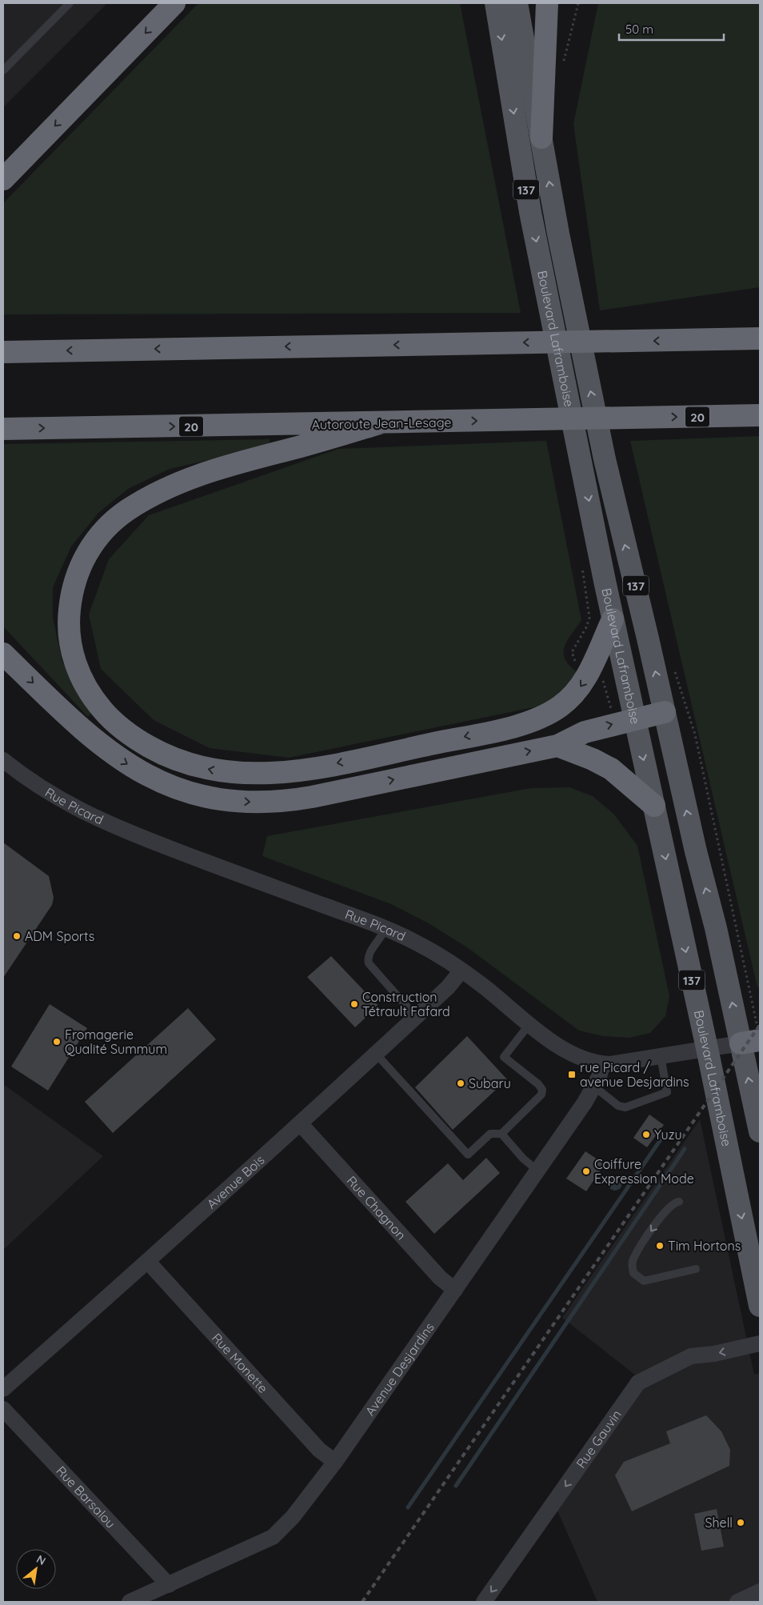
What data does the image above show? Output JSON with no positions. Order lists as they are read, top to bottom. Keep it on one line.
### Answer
{"streets":{"highway":["20","Autoroute Jean-Lesage"],"main road":["137","Boulevard Laframboise"],"street":["Rue Picard","Avenue Bois","Rue Chagnon","Rue Monette","Avenue Desjardins","Rue Gauvin","Rue Barsalou"]},"crossings":[["Boulevard Laframboise","Rue Picard"],["Rue Picard","Avenue Bois"],["Rue Picard","Avenue Desjardins"],["Avenue Bois","Rue Chagnon"],["Avenue Bois","Rue Monette"],["Rue Chagnon","Avenue Desjardins"],["Rue Monette","Avenue Desjardins"],["Avenue Desjardins","Rue Barsalou"]],"one_way":["Rue Gauvin"],"places":{"other":["ADM Sports","Construction Tétrault Fafard","Fromagerie Qualité Summum","Subaru","Yuzu","Coiffure Expression Mode","Tim Hortons","Shell"],"transit":["rue Picard / avenue Desjardins"]},"scale_bar":"50 m","north":"top right"}
